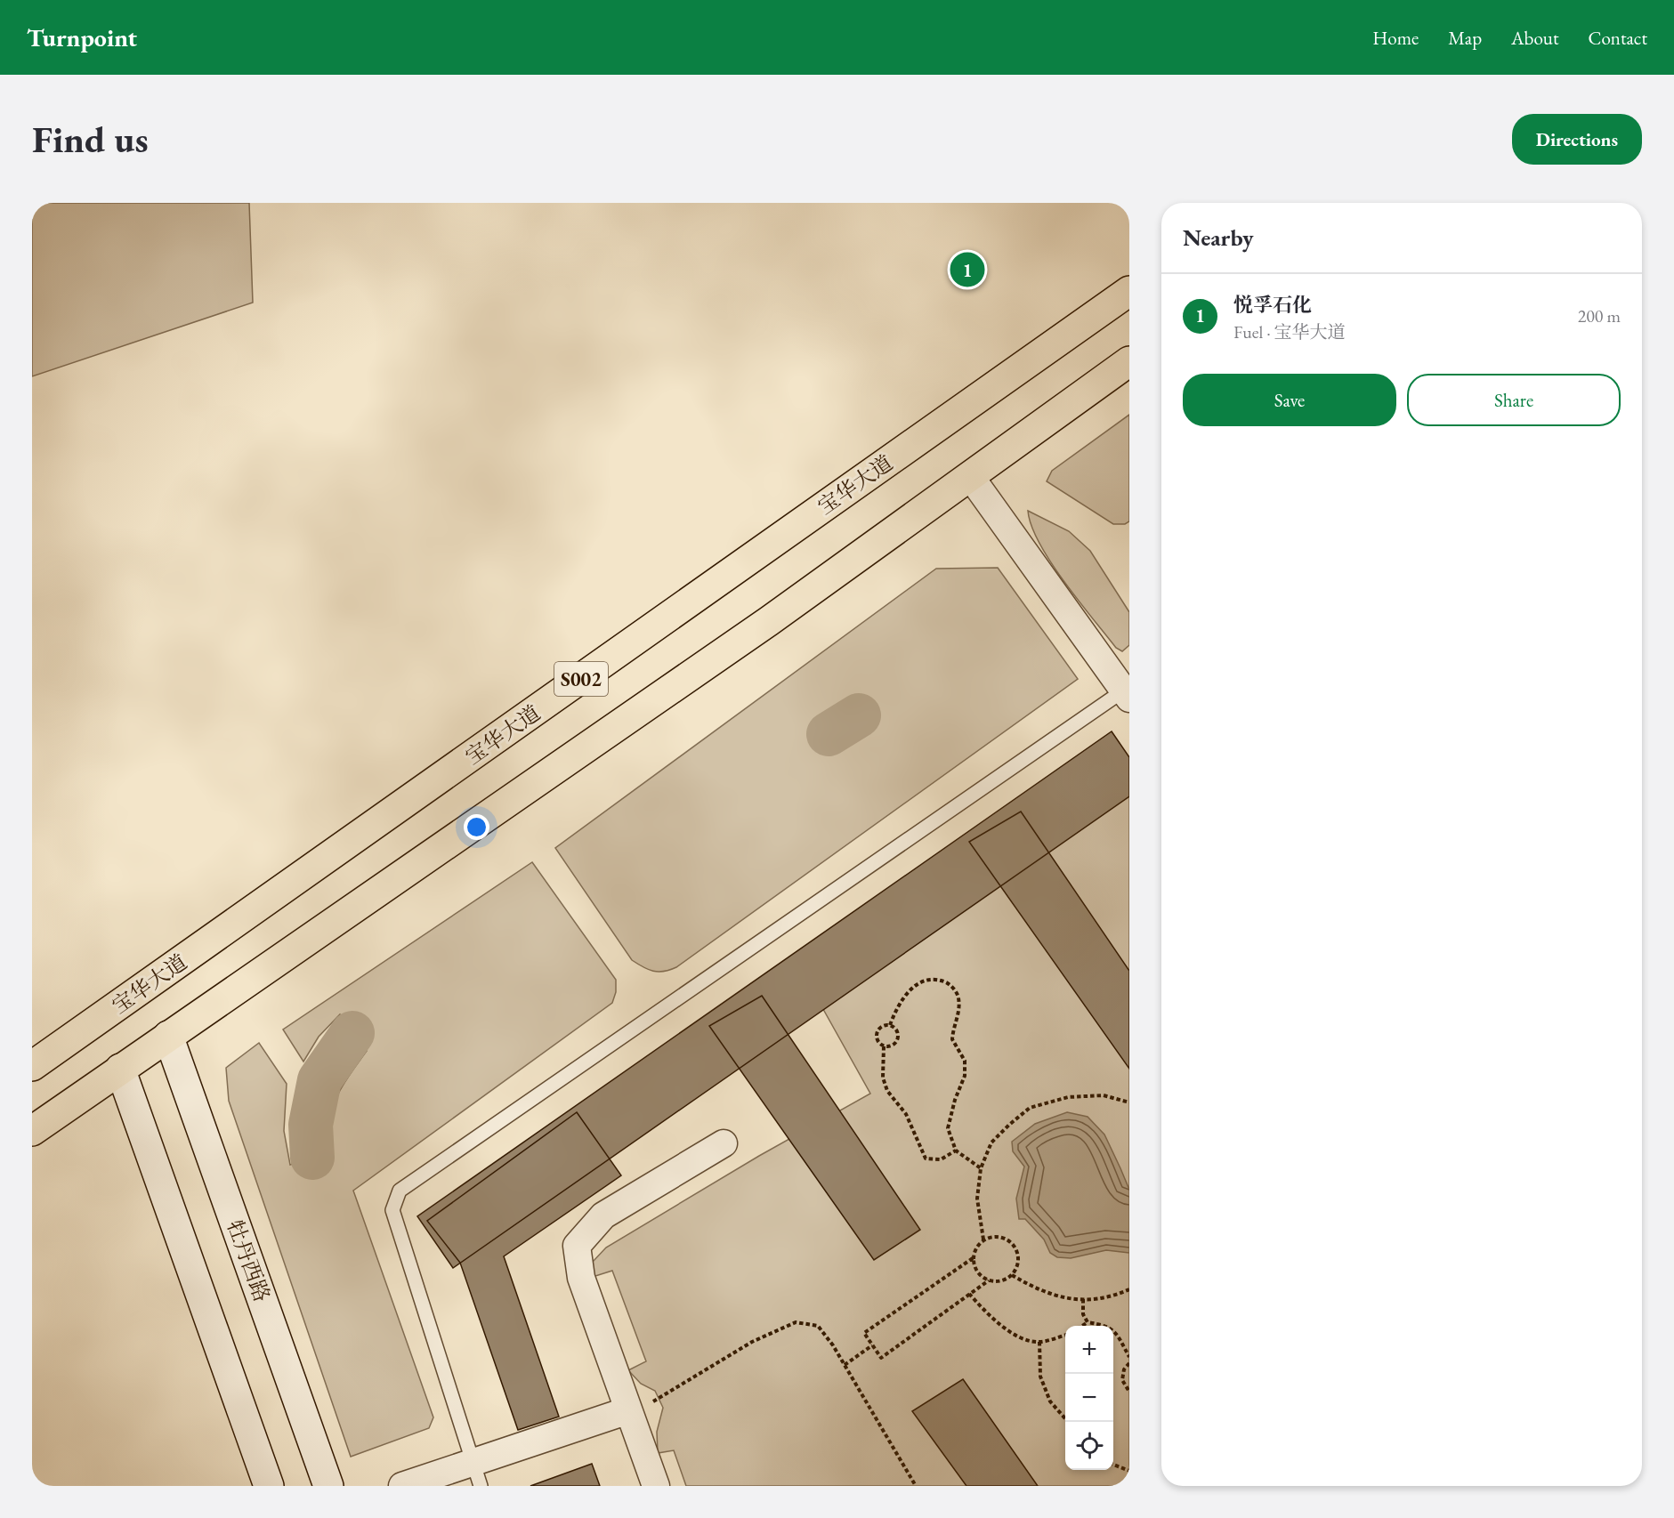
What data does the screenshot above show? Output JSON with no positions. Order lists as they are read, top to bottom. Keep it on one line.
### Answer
{"streets":{"main road":["宝华大道","S002"],"street":["牡丹西路"]},"page":{"header":"Turnpoint","nav":["Home","Map","About","Contact"],"buttons":["Directions",["Save","Share"]],"title":"Find us","heading":"Nearby","pins":"1","list":[{"mark":"1","name":"悦孚石化","note":"Fuel · 宝华大道","value":"200 m"}],"map_buttons":["+","−"]}}
